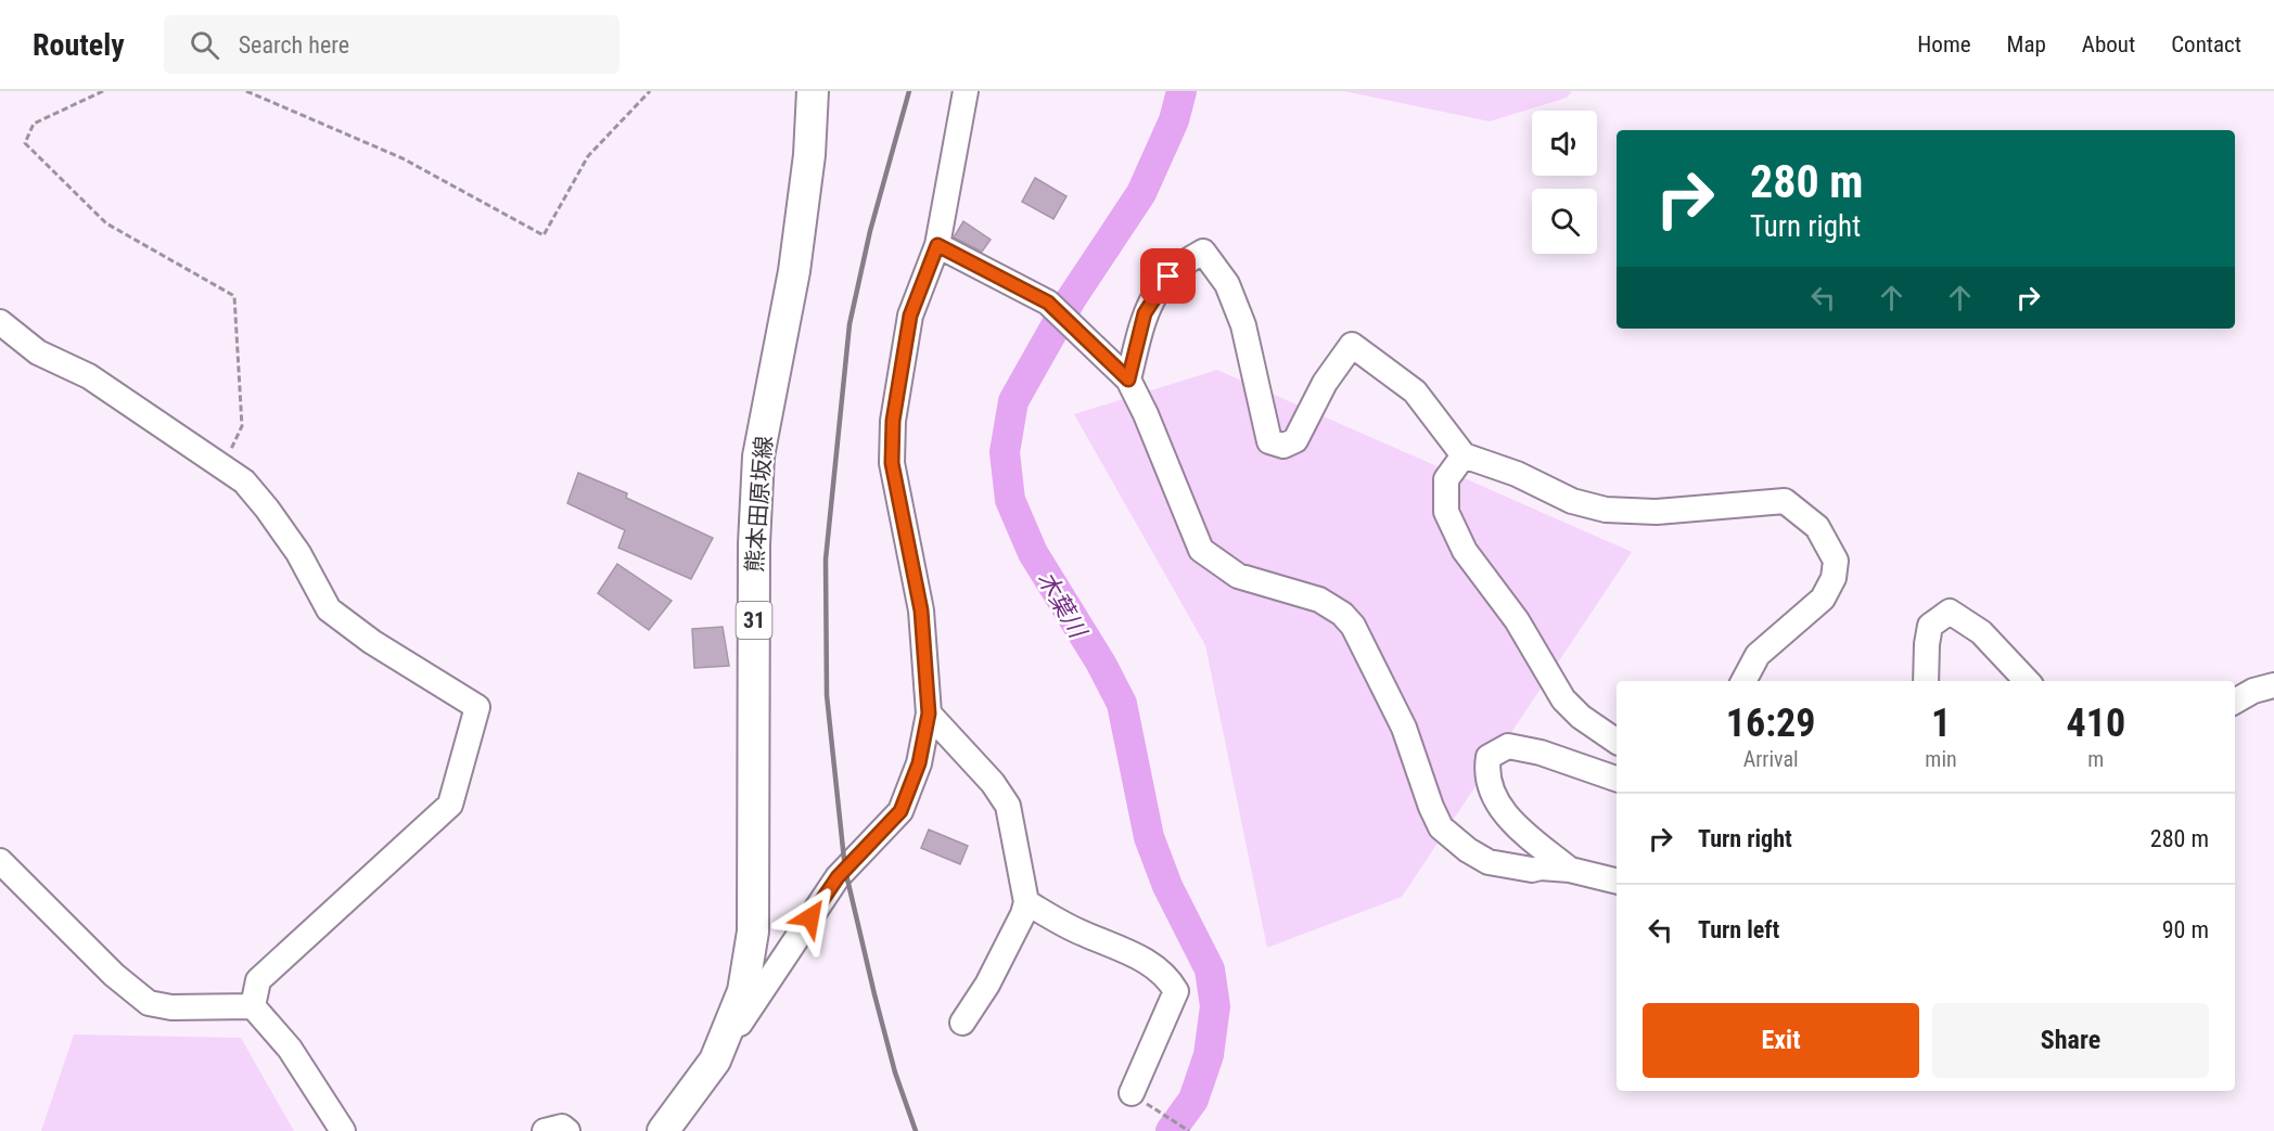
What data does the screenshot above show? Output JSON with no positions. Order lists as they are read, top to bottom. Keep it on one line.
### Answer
{"streets":{"main road":["熊本田原坂線","31"]},"water":["木葉川"],"page":{"header":"Routely","search":"Search here","nav":["Home","Map","About","Contact"],"turn":["280 m","Turn right"],"eta":["16:29","Arrival","1","min","410","m"],"list":[{"name":"Turn right","value":"280 m"},{"name":"Turn left","value":"90 m"}],"buttons":["Exit","Share"]}}
